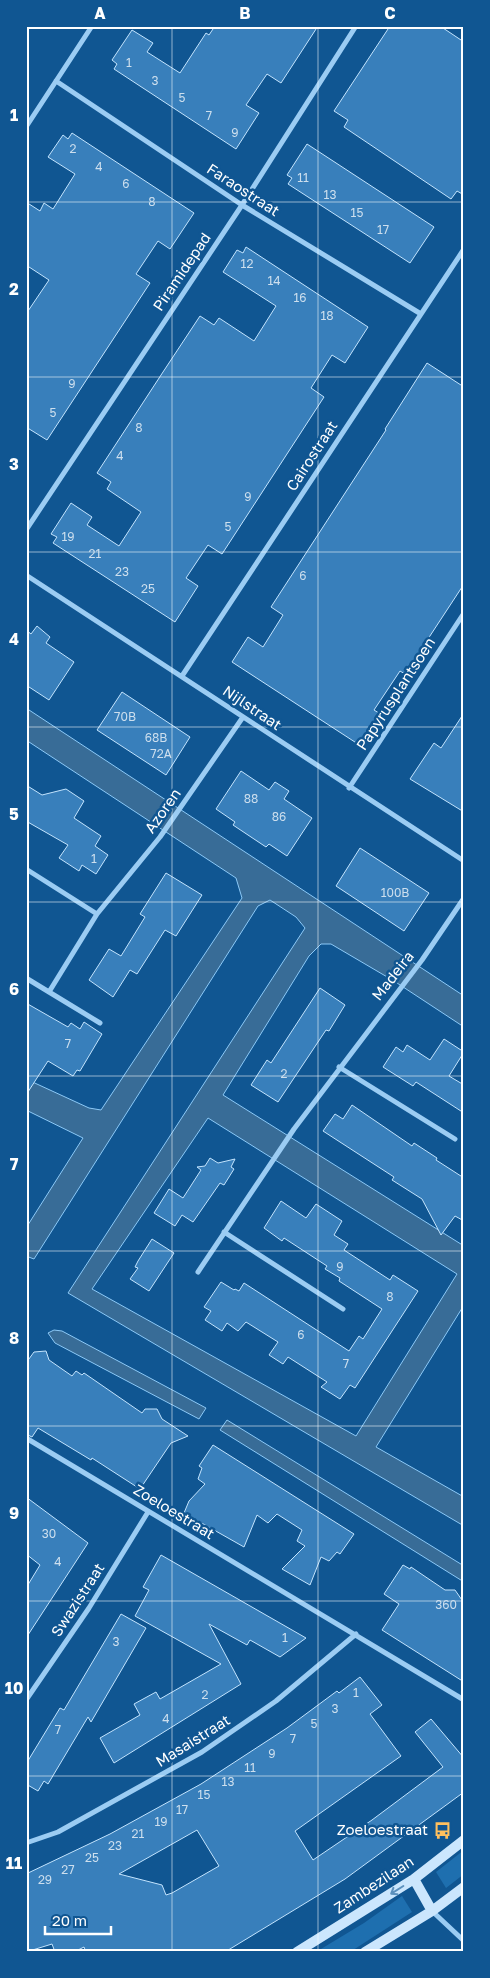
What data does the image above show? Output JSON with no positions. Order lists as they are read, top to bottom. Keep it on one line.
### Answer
{"streets":{"street":["Faraostraat","Piramidepad","Cairostraat","Papyrusplantsoen","Nijlstraat","Azoren","Madeira","Zoeloestraat","Swazistraat","Masaistraat","Zambezilaan"]},"crossings":[["Faraostraat","Piramidepad"],["Faraostraat","Cairostraat"],["Cairostraat","Nijlstraat"],["Papyrusplantsoen","Nijlstraat"],["Nijlstraat","Azoren"],["Zoeloestraat","Swazistraat"],["Zoeloestraat","Masaistraat"]],"places":{"bus stop":["Zoeloestraat"]},"house_numbers":["1","3","5","7","9","2","4","11","6","13","8","15","17","12","14","16","18","9","5","8","4","9","5","19","21","23","6","25","70B","68B","72A","88","86","1","100B","7","2","9","8","6","7","30","4","360","1","3","1","2","3","4","5","7","7","9","11","13","15","17","19","21","23","25","27","29"],"scale_bar":"20 m","grid":{"columns":["A","B","C"],"rows":["1","2","3","4","5","6","7","8","9","10","11"]}}
